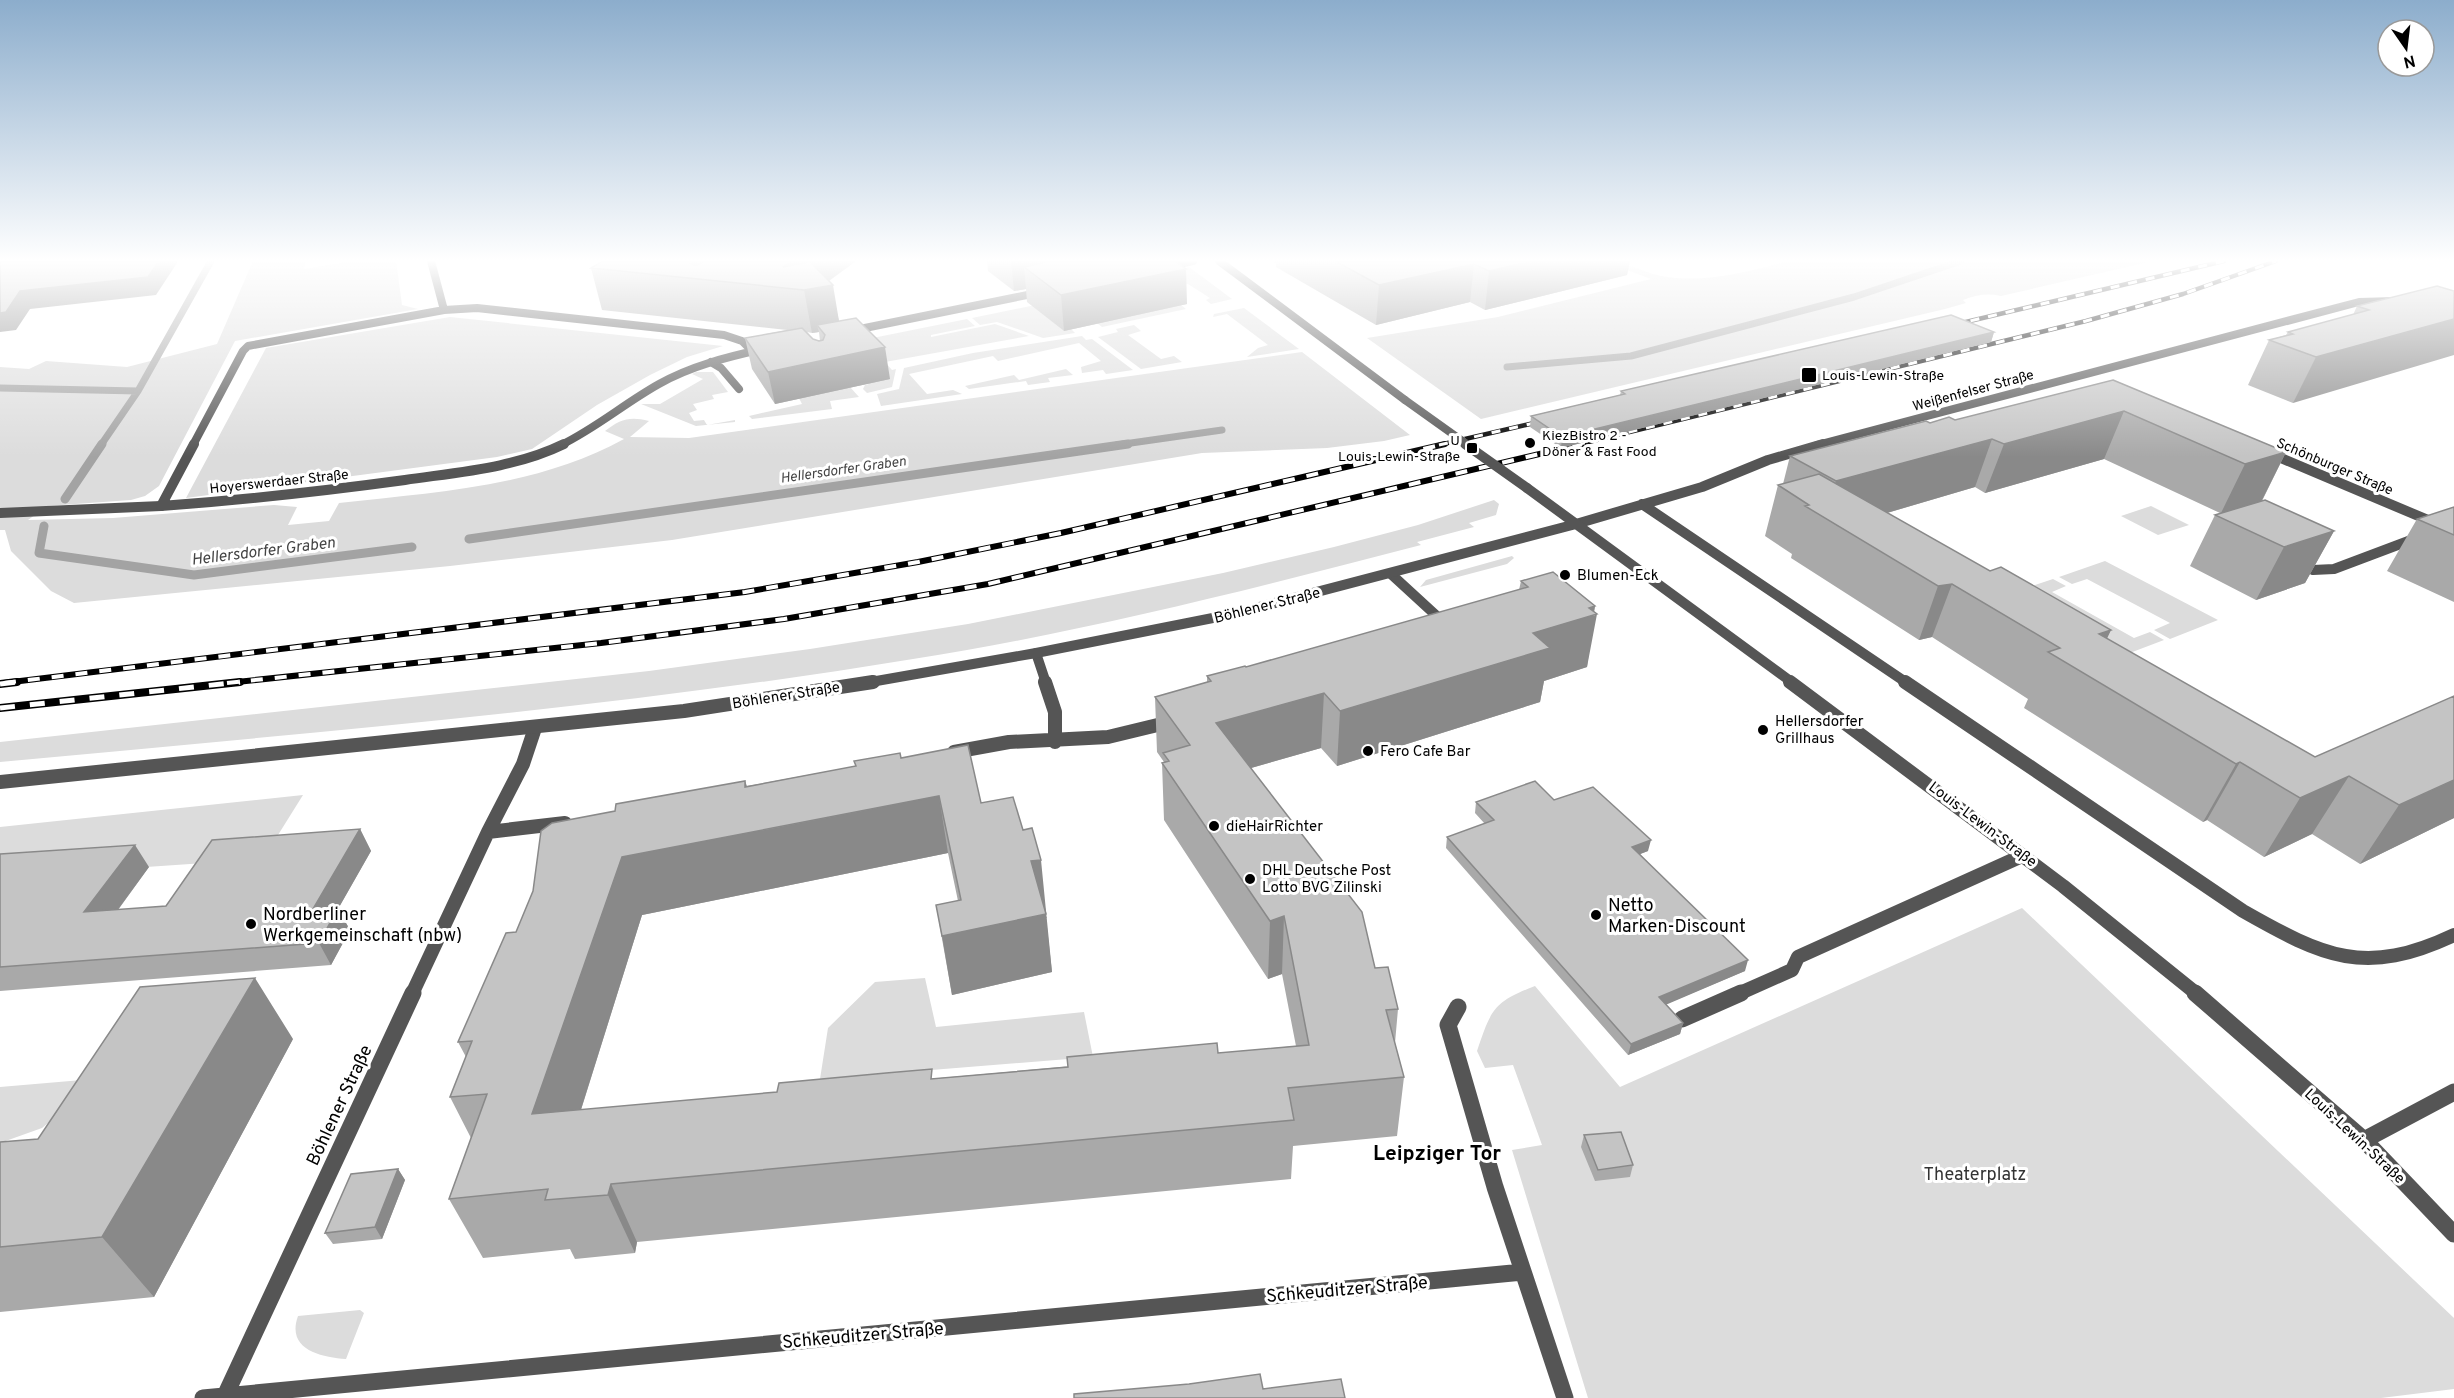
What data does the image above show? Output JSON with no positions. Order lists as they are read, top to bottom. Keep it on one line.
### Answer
{"streets":{"street":["Weißenfelser Straße","Schönburger Straße","Hoyerswerdaer Straße","Böhlener Straße","Louis-Lewin-Straße","Schkeuditzer Straße"]},"crossings":[["Weißenfelser Straße","Böhlener Straße"],["Weißenfelser Straße","Louis-Lewin-Straße"],["Böhlener Straße","Louis-Lewin-Straße"],["Böhlener Straße","Schkeuditzer Straße"]],"districts":["Leipziger Tor"],"water":["Hellersdorfer Graben"],"parks":["Theaterplatz"],"places":{"transit":["Louis-Lewin-Straße","U Louis-Lewin-Straße"],"other":["KiezBistro 2 - Döner & Fast Food","Blumen-Eck","Hellersdorfer Grillhaus","Fero Cafe Bar","dieHairRichter","DHL Deutsche Post Lotto BVG Zilinski","Netto Marken-Discount","Nordberliner Werkgemeinschaft (nbw)"]},"north":"bottom"}
